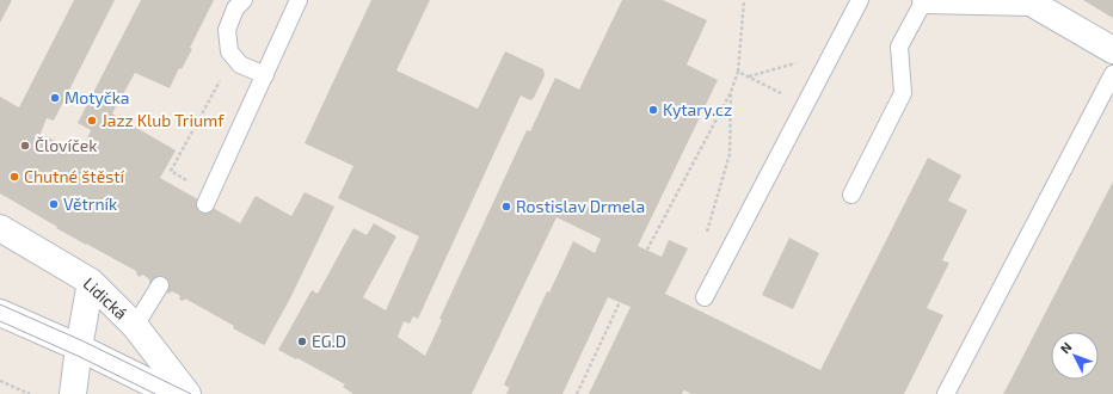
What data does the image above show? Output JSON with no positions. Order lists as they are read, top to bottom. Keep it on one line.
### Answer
{"streets":{"street":["Lidická"]},"places":["Motyčka","Kytary.cz","Jazz Klub Triumf","Človíček","Chutné štěstí","Větrník","Rostislav Drmela","EG.D"],"north":"top left"}
